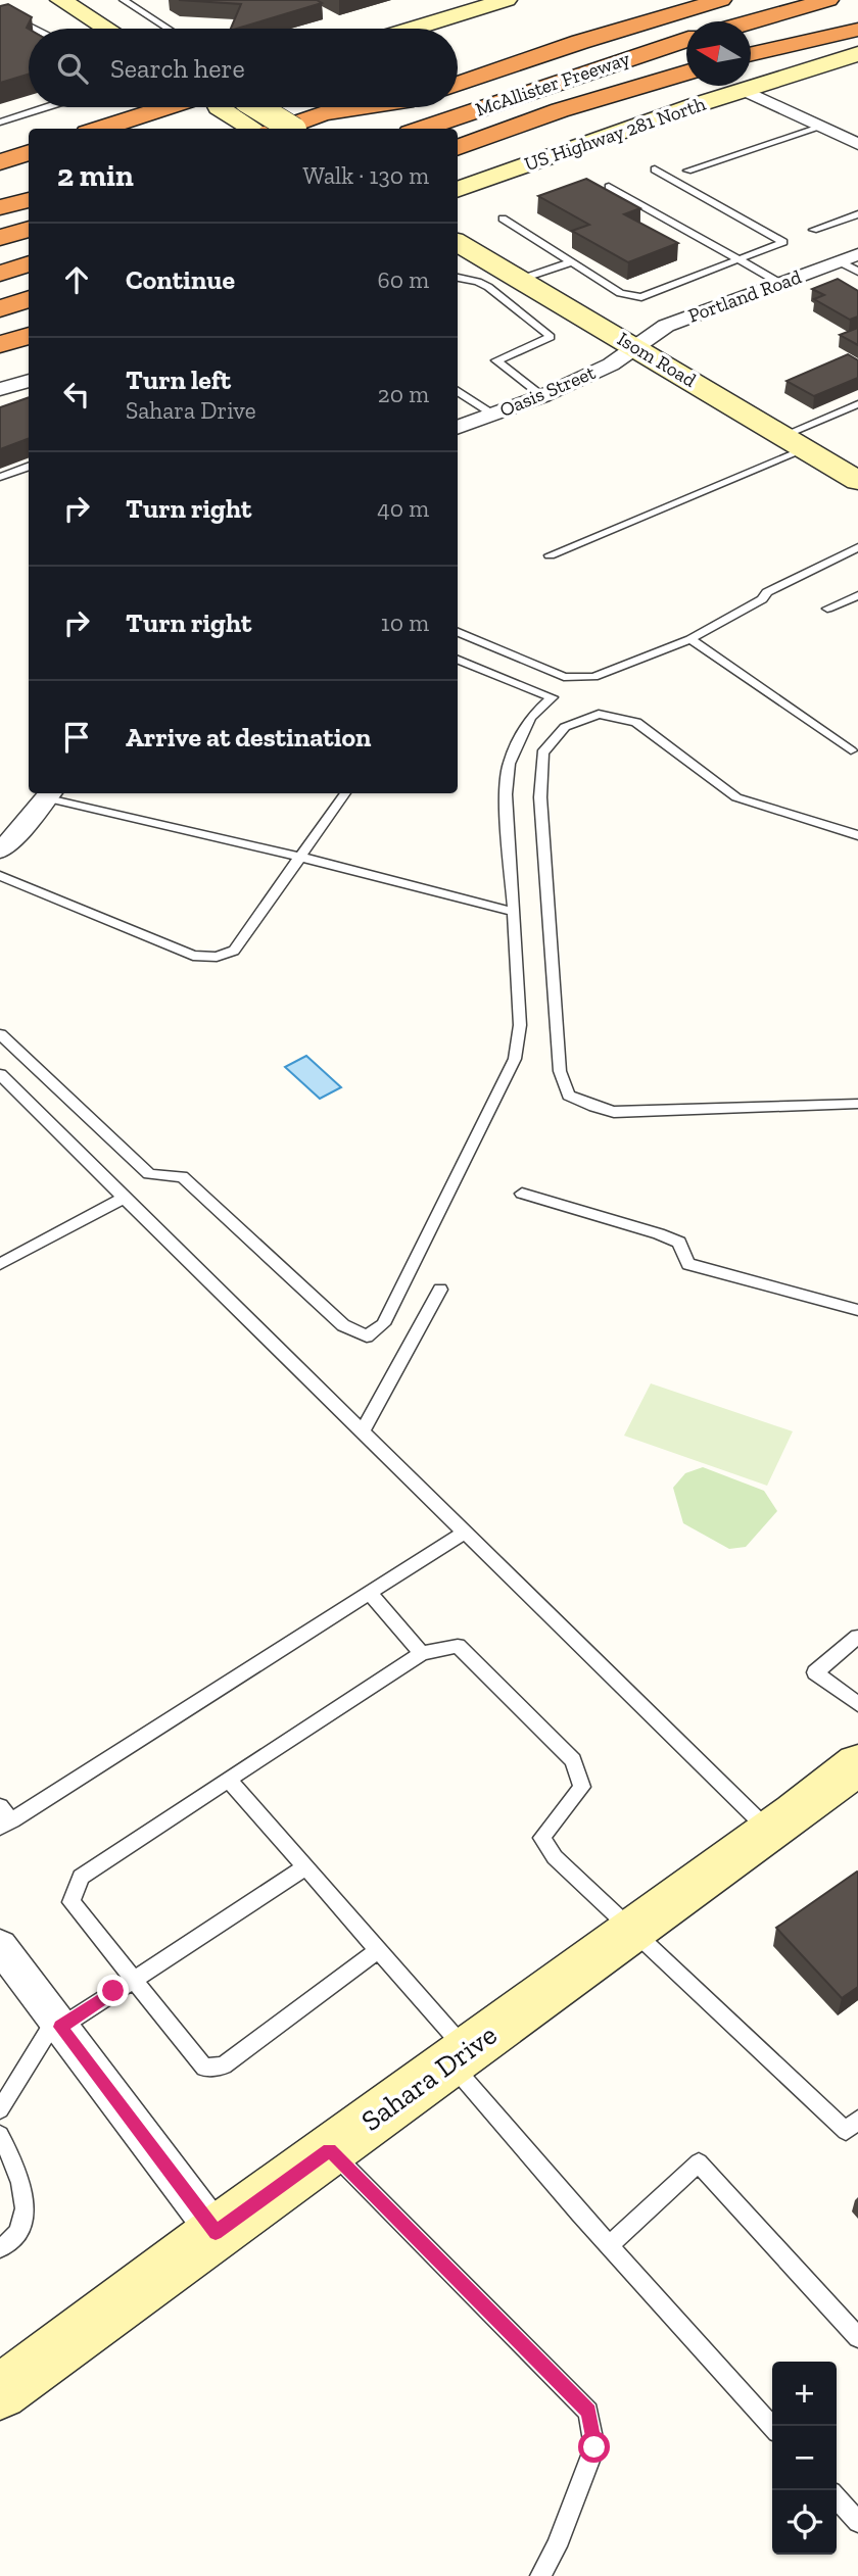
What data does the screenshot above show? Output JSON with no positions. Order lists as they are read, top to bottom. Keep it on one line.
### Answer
{"streets":{"highway":["McAllister Freeway"],"street":["US Highway 281 North","Portland Road","Isom Road","Oasis Street","Sahara Drive"]},"crossings":[["Portland Road","Isom Road"],["Portland Road","Oasis Street"],["Isom Road","Oasis Street"]],"north":"left","page":{"search":"Search here","heading":["2 min","Walk · 130 m"],"list":[["Continue","60 m"],["Turn left","Sahara Drive","20 m"],["Turn right","40 m"],["Turn right","10 m"],"Arrive at destination"],"map_buttons":["+","−"]}}
